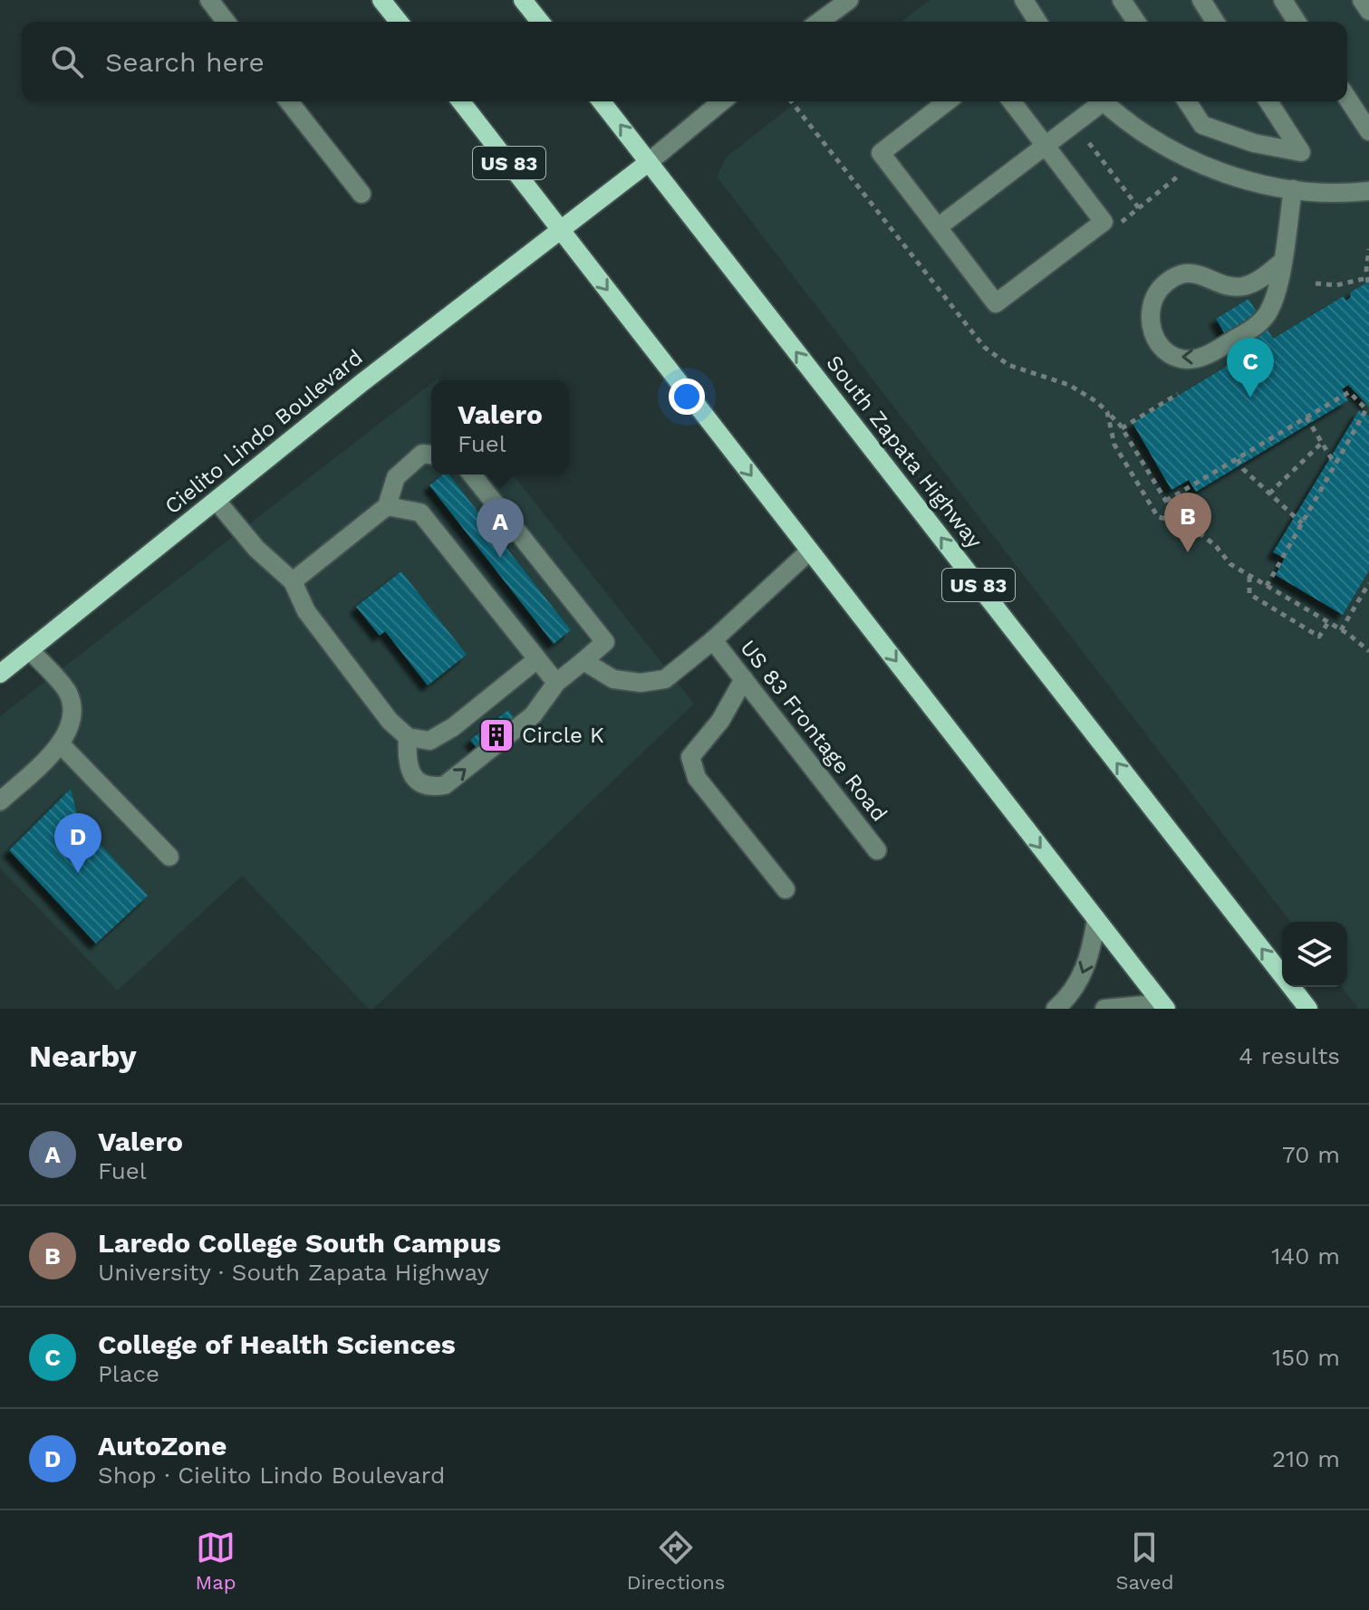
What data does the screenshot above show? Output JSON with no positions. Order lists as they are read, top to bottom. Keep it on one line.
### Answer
{"streets":{"main road":["US 83","Cielito Lindo Boulevard","South Zapata Highway"],"street":["US 83 Frontage Road"]},"crossings":[["US 83","Cielito Lindo Boulevard"],["Cielito Lindo Boulevard","South Zapata Highway"]],"places":{"building":["Circle K"]},"page":{"search":"Search here","pins":["C","B","A","D"],"popup":["Valero","Fuel"],"heading":["Nearby","4 results"],"list":[{"mark":"A","name":"Valero","note":"Fuel","value":"70 m"},{"mark":"B","name":"Laredo College South Campus","note":"University · South Zapata Highway","value":"140 m"},{"mark":"C","name":"College of Health Sciences","note":"Place","value":"150 m"},{"mark":"D","name":"AutoZone","note":"Shop · Cielito Lindo Boulevard","value":"210 m"}],"nav":["Map","Directions","Saved"]}}
